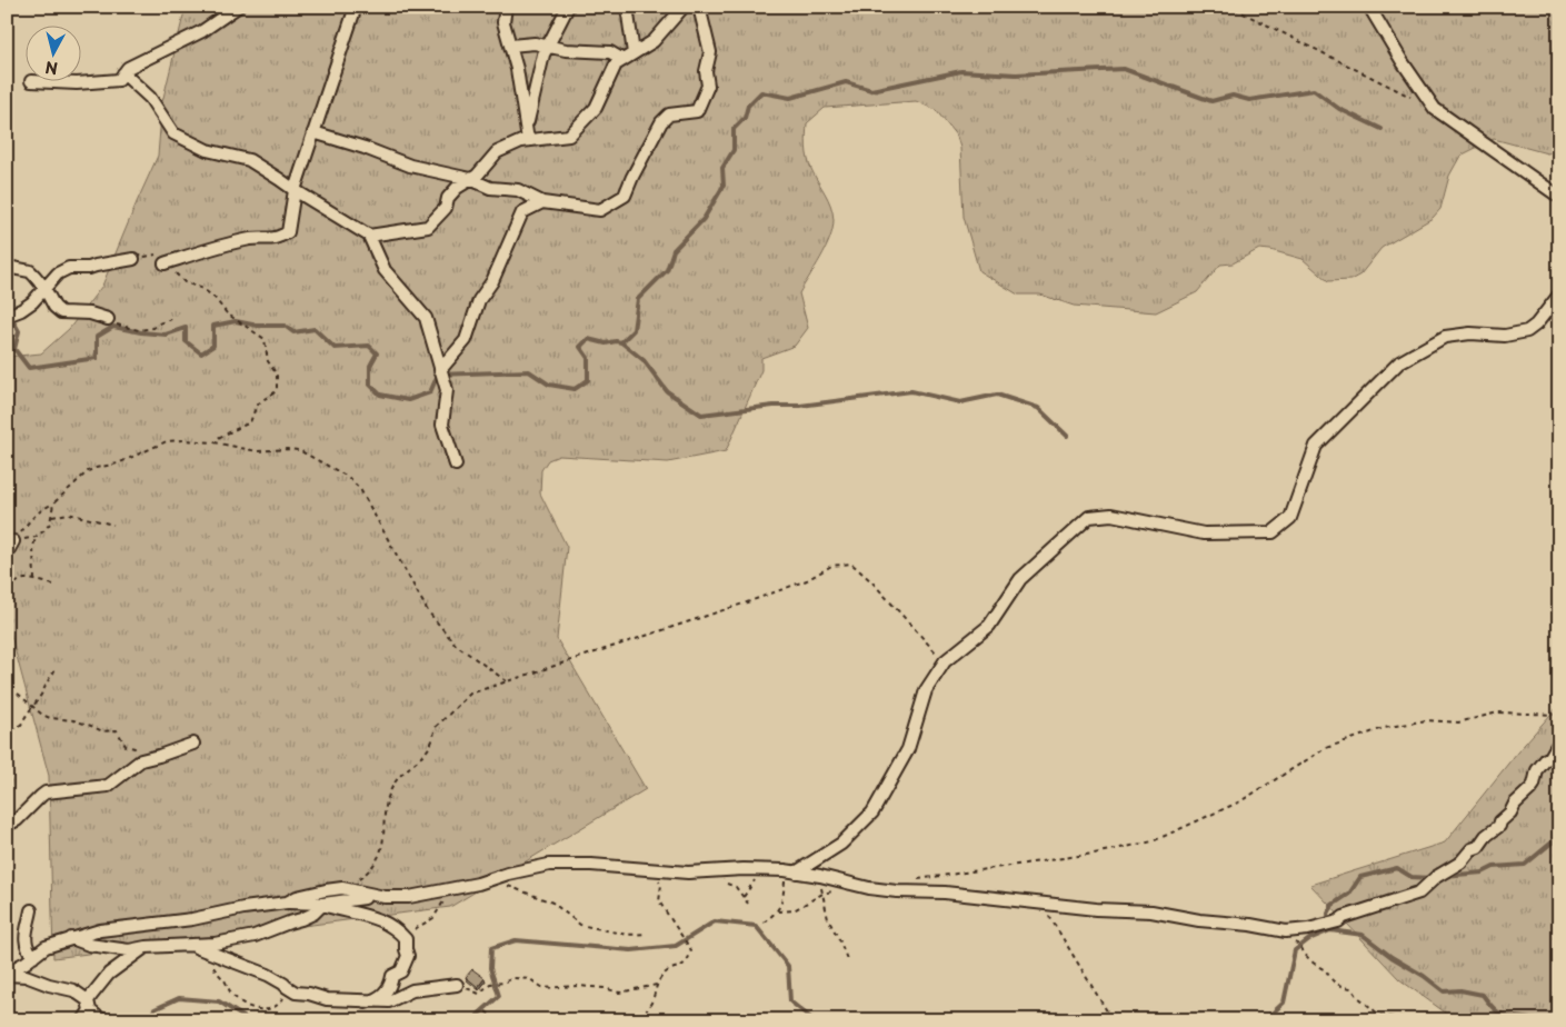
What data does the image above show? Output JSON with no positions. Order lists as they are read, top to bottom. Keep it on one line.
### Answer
{"north":"bottom"}
